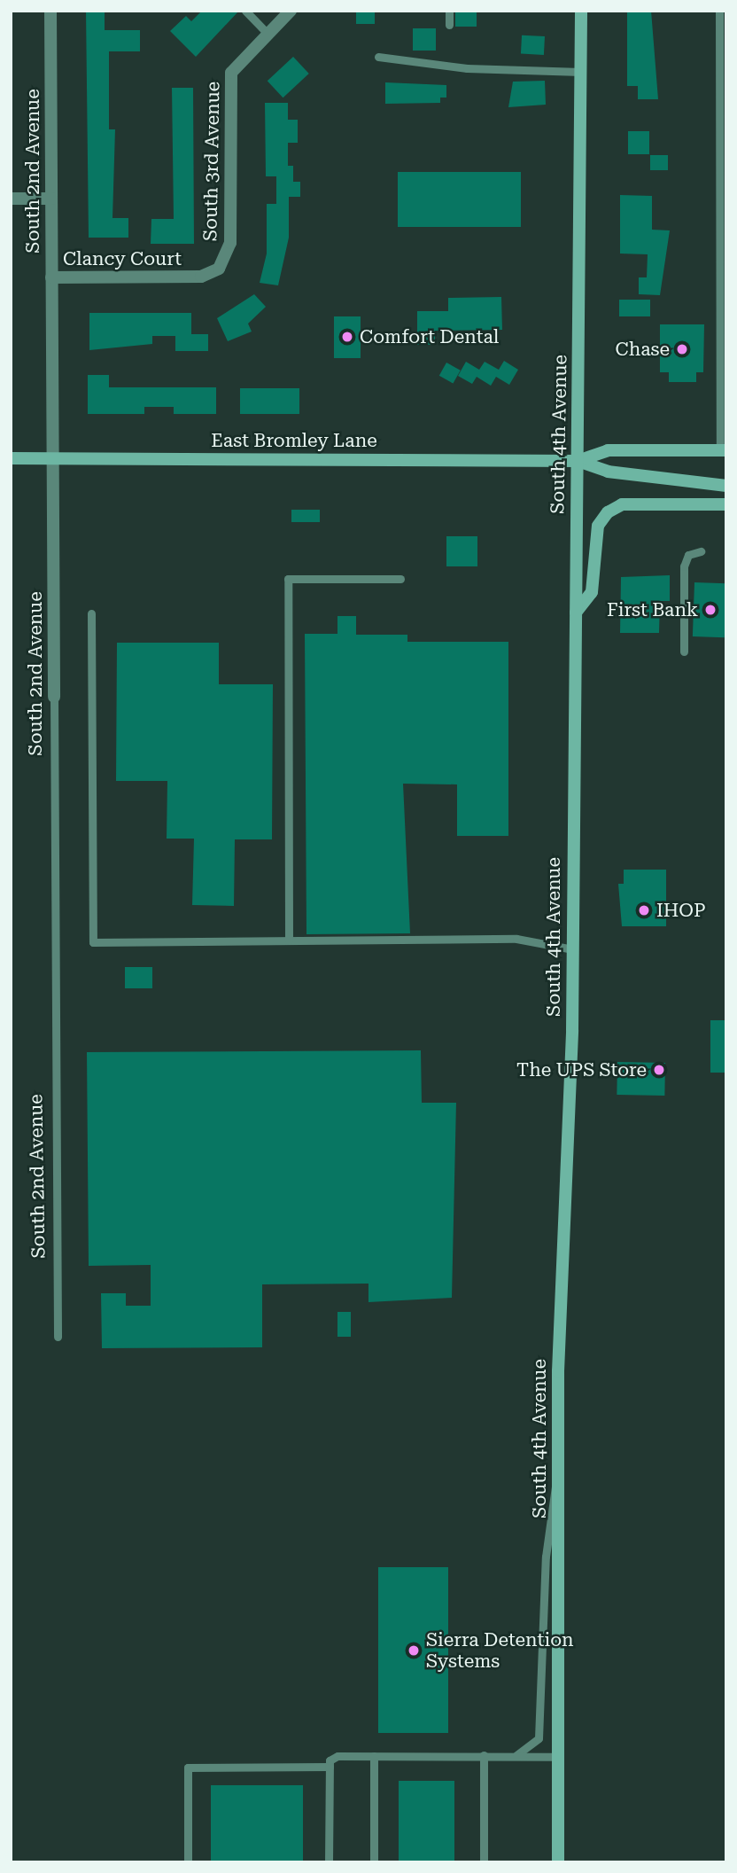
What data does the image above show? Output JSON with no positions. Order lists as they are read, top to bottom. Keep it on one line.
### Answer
{"streets":{"main road":["South 4th Avenue","East Bromley Lane"],"street":["South 3rd Avenue","South 2nd Avenue","Clancy Court"]},"crossings":[["South 3rd Avenue","Clancy Court"],["South 2nd Avenue","Clancy Court"],["South 2nd Avenue","East Bromley Lane"],["South 4th Avenue","East Bromley Lane"]],"places":["Comfort Dental","Chase","First Bank","IHOP","The UPS Store","Sierra Detention Systems"]}
